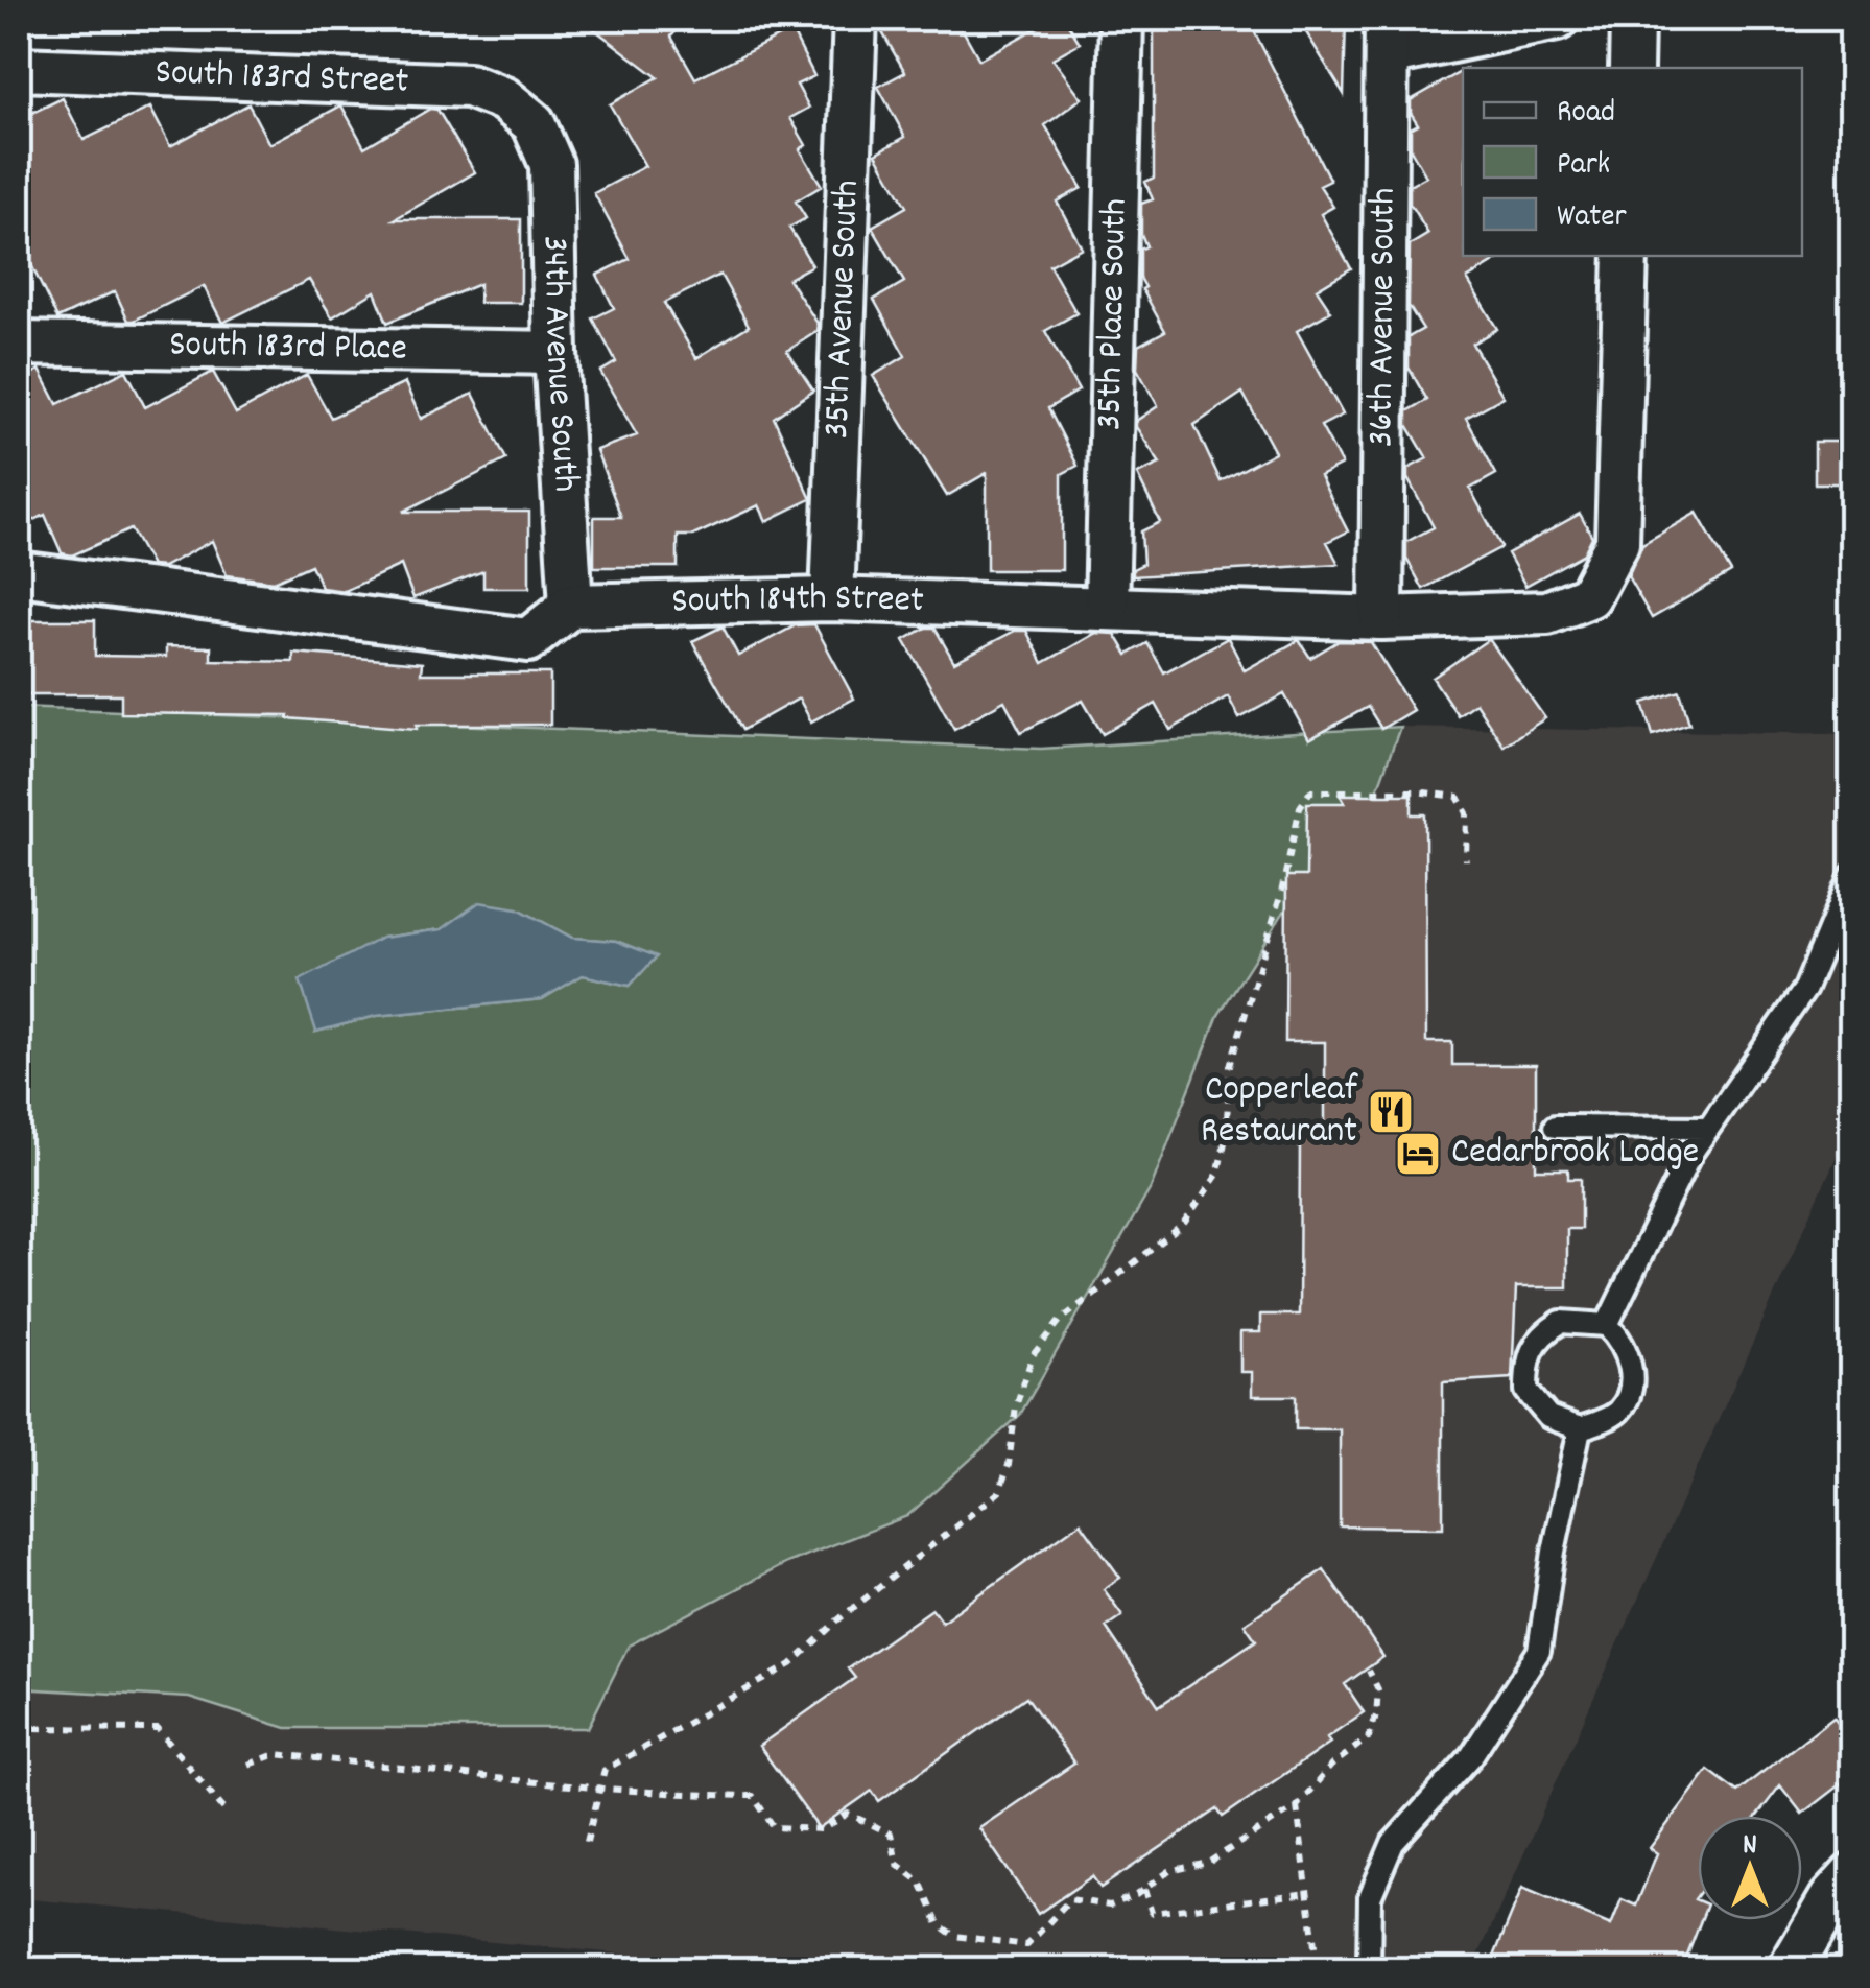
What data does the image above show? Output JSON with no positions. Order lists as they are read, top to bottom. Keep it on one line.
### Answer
{"streets":{"street":["South 183rd Street","35th Avenue South","35th Place South","36th Avenue South","South 183rd Place","34th Avenue South","South 184th Street"]},"crossings":[["South 183rd Street","34th Avenue South"],["35th Avenue South","South 184th Street"],["35th Place South","South 184th Street"],["36th Avenue South","South 184th Street"],["South 183rd Place","34th Avenue South"],["34th Avenue South","South 184th Street"]],"places":{"restaurant":["Copperleaf Restaurant"],"hotel":["Cedarbrook Lodge"]},"legend":["Road","Park","Water"],"north":"top"}
